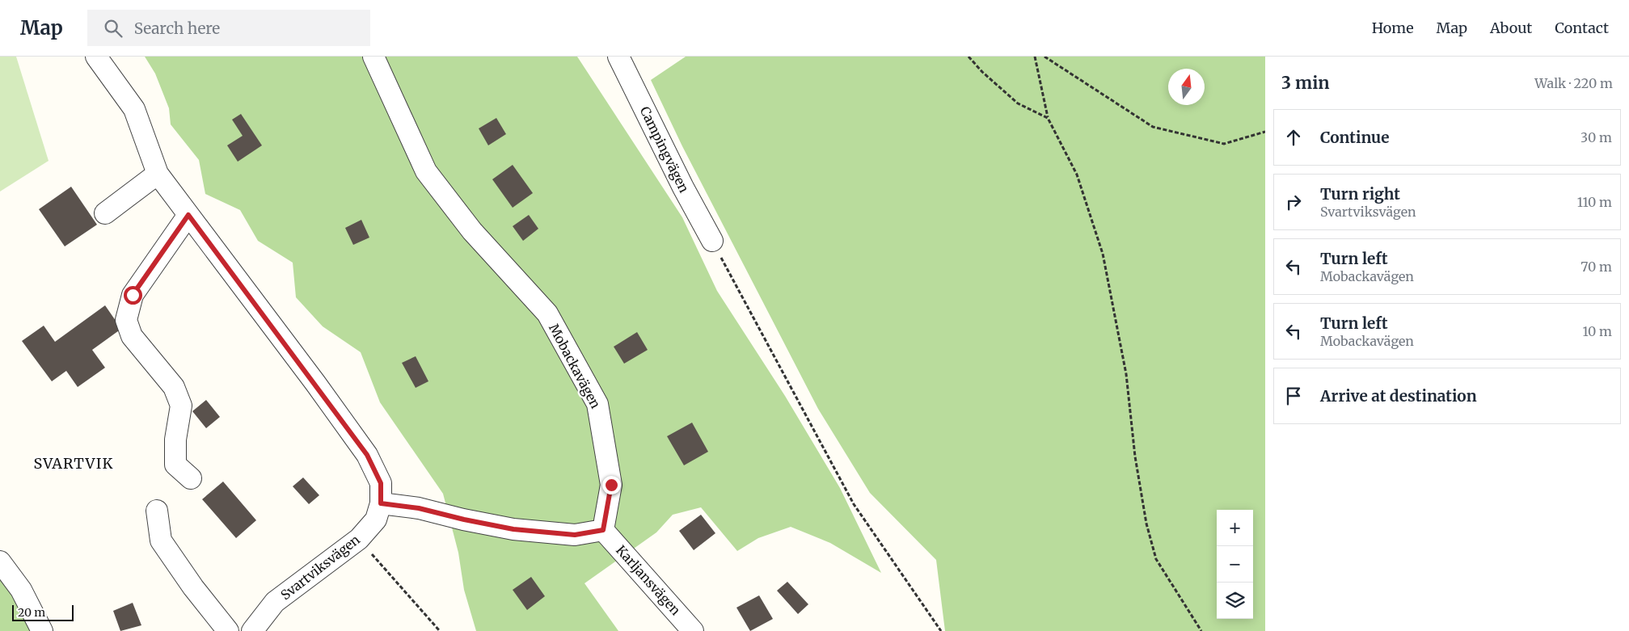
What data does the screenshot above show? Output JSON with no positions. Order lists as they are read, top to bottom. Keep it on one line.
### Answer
{"streets":{"street":["Campingvägen","Mobackavägen","Svartviksvägen","Karljansvägen"]},"crossings":[["Mobackavägen","Karljansvägen"]],"districts":["SVARTVIK"],"scale_bar":"20 m","north":"top","page":{"header":"Map","search":"Search here","nav":["Home","Map","About","Contact"],"heading":["3 min","Walk · 220 m"],"list":[["Continue","30 m"],["Turn right","Svartviksvägen","110 m"],["Turn left","Mobackavägen","70 m"],["Turn left","Mobackavägen","10 m"],"Arrive at destination"],"map_buttons":["+","−"],"scale":"20 m"}}
